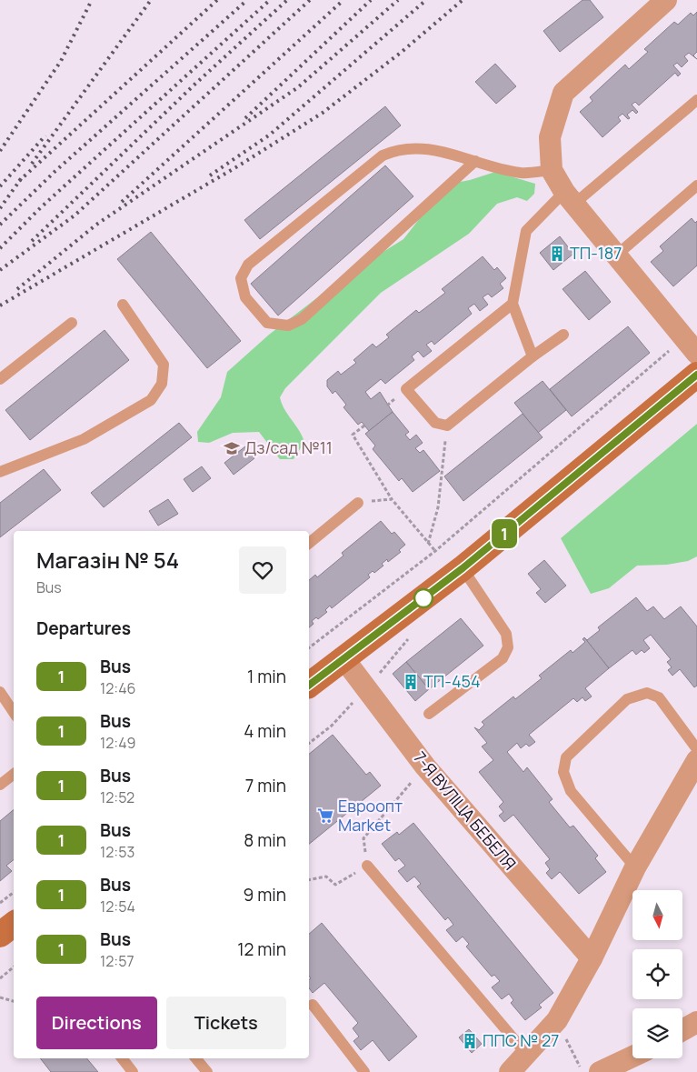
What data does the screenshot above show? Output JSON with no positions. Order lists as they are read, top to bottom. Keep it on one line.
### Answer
{"streets":{"street":["7-Я ВУЛІЦА БЕБЕЛЯ"]},"places":{"building":["ТП-187","ТП-454","ППС № 27"],"school or university":["Дз/сад №11"],"supermarket":["Евроопт Market"]},"lines":["bus line 1"],"north":"bottom","page":{"on_map":"1","heading":[["Магазін № 54","Bus"],"Departures"],"list":[{"mark":"1","name":"Bus","note":"12:46","value":"1 min"},{"mark":"1","name":"Bus","note":"12:49","value":"4 min"},{"mark":"1","name":"Bus","note":"12:52","value":"7 min"},{"mark":"1","name":"Bus","note":"12:53","value":"8 min"},{"mark":"1","name":"Bus","note":"12:54","value":"9 min"},{"mark":"1","name":"Bus","note":"12:57","value":"12 min"}],"buttons":["Directions","Tickets"]}}
